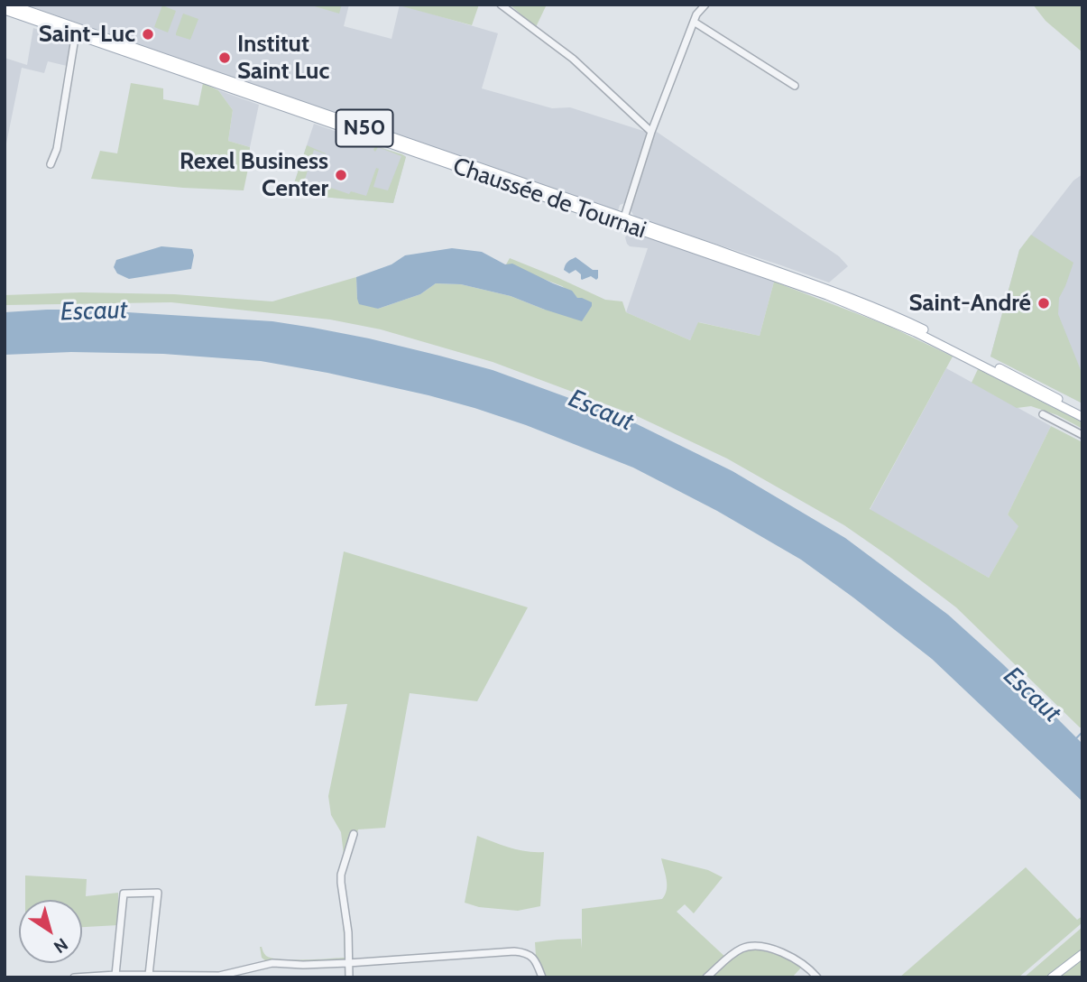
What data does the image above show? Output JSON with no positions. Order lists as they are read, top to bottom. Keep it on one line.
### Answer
{"streets":{"main road":["N50","Chaussée de Tournai"]},"water":["Escaut"],"places":["Saint-Luc","Institut Saint Luc","Rexel Business Center","Saint-André"],"north":"bottom right"}
